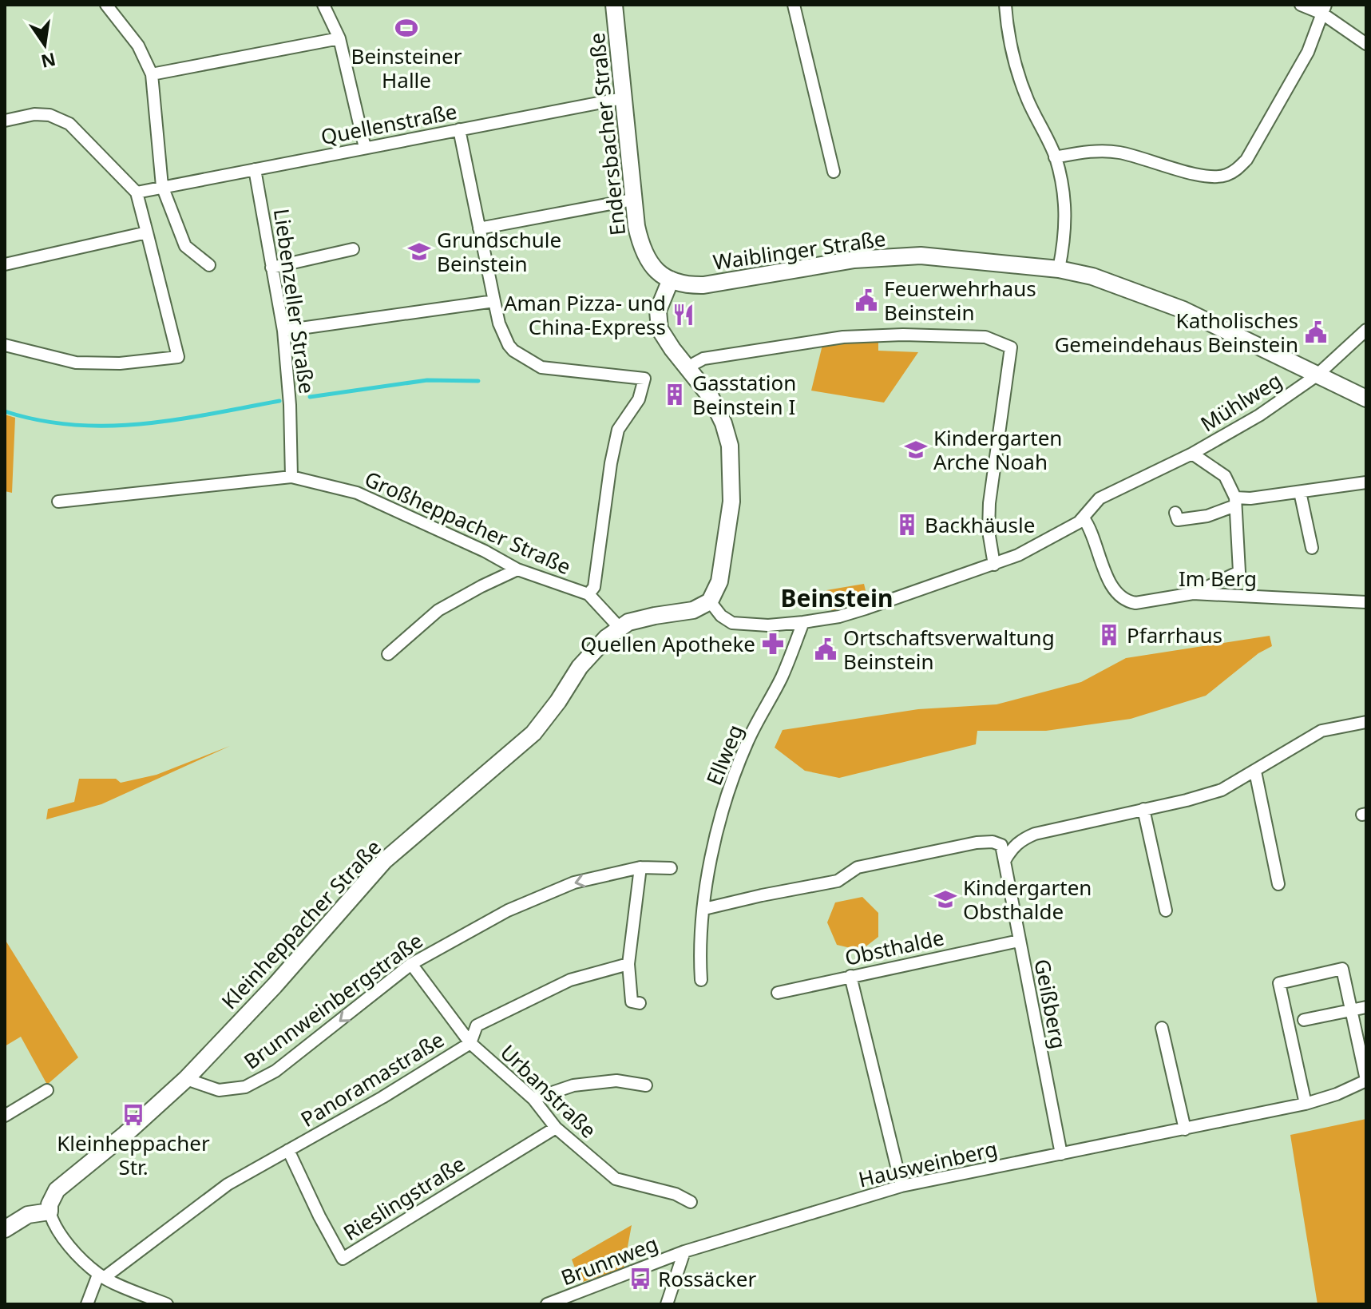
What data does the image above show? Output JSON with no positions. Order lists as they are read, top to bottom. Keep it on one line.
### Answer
{"streets":{"street":["Quellenstraße","Endersbacher Straße","Waiblinger Straße","Liebenzeller Straße","Mühlweg","Großheppacher Straße","Im Berg","Ellweg","Kleinheppacher Straße","Obsthalde","Brunnweinbergstraße","Geißberg","Panoramastraße","Urbanstraße","Hausweinberg","Rieslingstraße","Brunnweg"]},"crossings":[["Quellenstraße","Endersbacher Straße"],["Quellenstraße","Liebenzeller Straße"],["Endersbacher Straße","Waiblinger Straße"],["Waiblinger Straße","Mühlweg"],["Liebenzeller Straße","Großheppacher Straße"],["Mühlweg","Im Berg"],["Großheppacher Straße","Kleinheppacher Straße"],["Kleinheppacher Straße","Brunnweinbergstraße"],["Obsthalde","Geißberg"],["Brunnweinbergstraße","Urbanstraße"],["Geißberg","Hausweinberg"],["Panoramastraße","Urbanstraße"],["Panoramastraße","Rieslingstraße"],["Urbanstraße","Rieslingstraße"],["Hausweinberg","Brunnweg"]],"one_way":["Brunnweinbergstraße"],"districts":["Beinstein"],"places":{"sports":["Beinsteiner Halle"],"school or university":["Grundschule Beinstein","Kindergarten Arche Noah","Kindergarten Obsthalde"],"public building":["Feuerwehrhaus Beinstein","Katholisches Gemeindehaus Beinstein","Ortschaftsverwaltung Beinstein"],"restaurant":["Aman Pizza- und China-Express"],"building":["Gasstation Beinstein I","Backhäusle","Pfarrhaus"],"pharmacy":["Quellen Apotheke"],"bus stop":["Kleinheppacher Str.","Rossäcker"]},"north":"bottom"}
